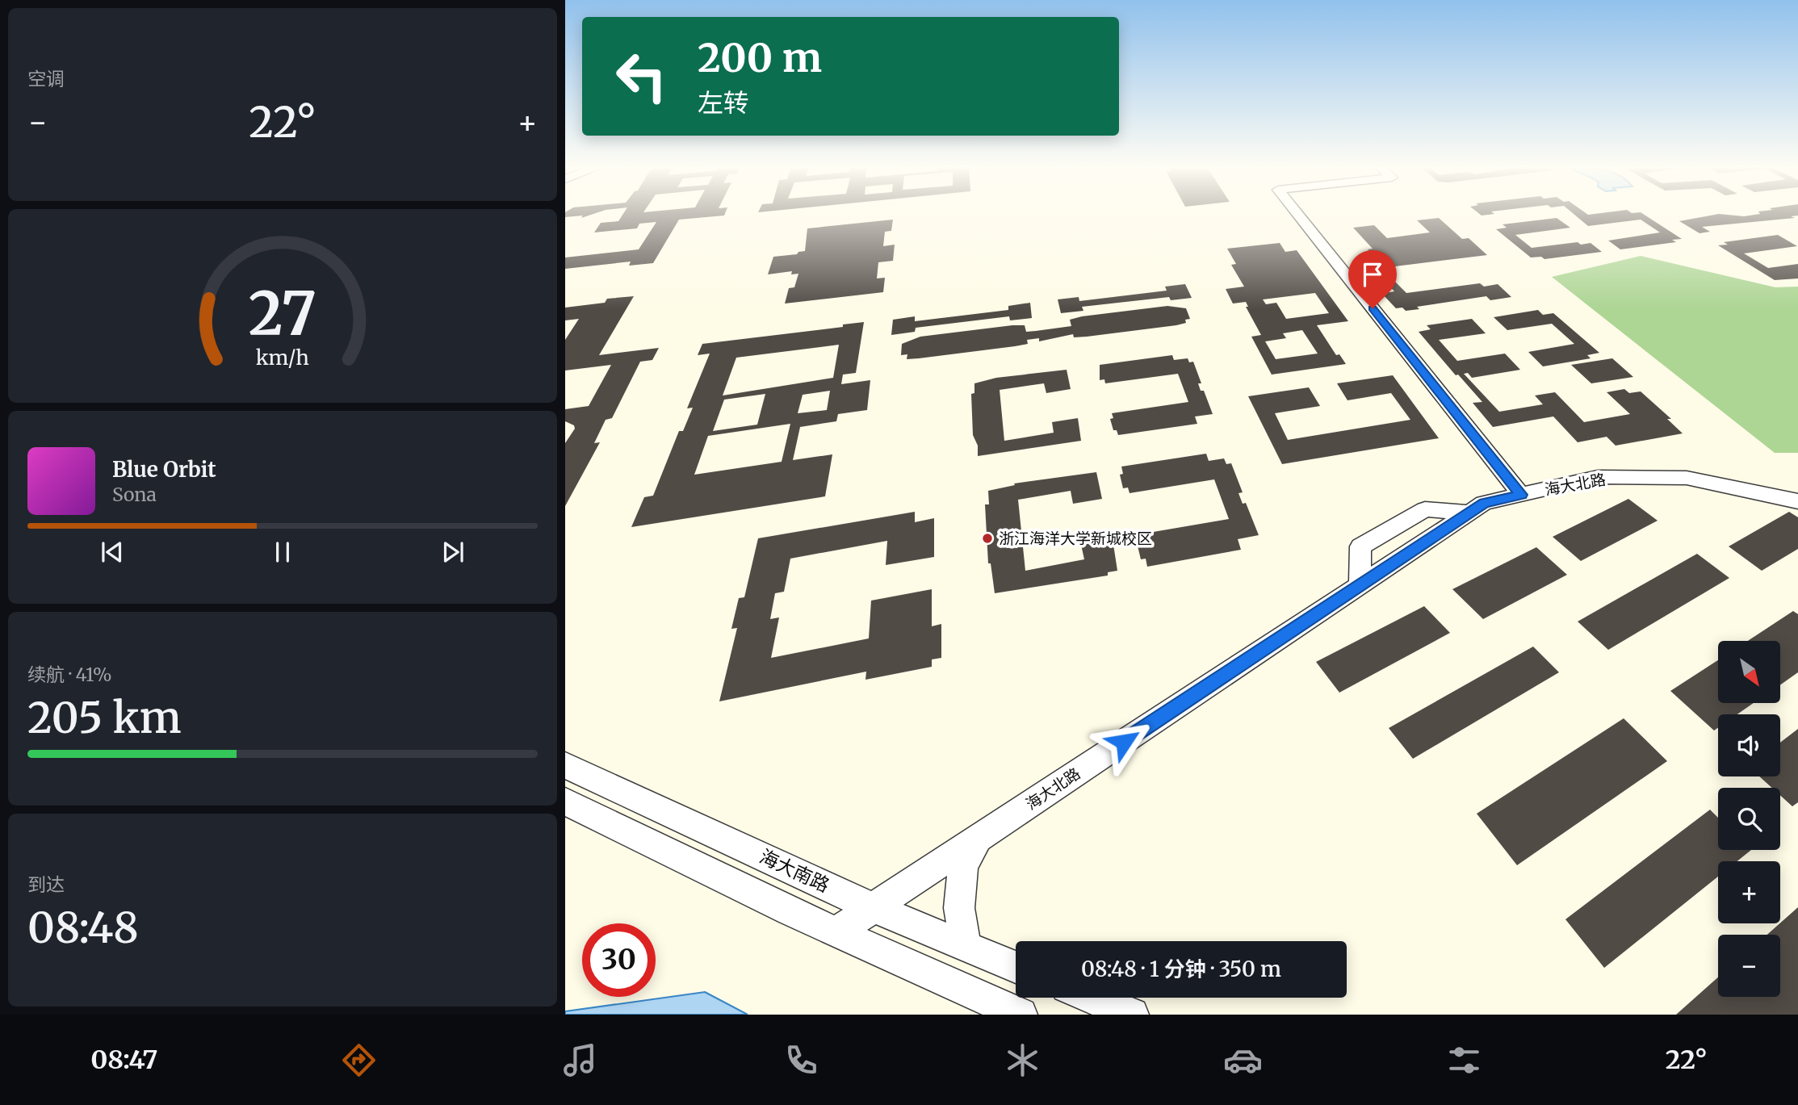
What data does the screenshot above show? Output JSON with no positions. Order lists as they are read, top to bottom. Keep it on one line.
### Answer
{"streets":{"street":["海大北路","海大南路"]},"crossings":[["海大北路","海大南路"]],"places":["浙江海洋大学新城校区"],"north":"bottom right","page":{"tile":["空调",["续航 · 41%","205 km"],["到达","08:48"]],"turn":["200 m","左转"],"heat":["−","22°","+"],"song":["Blue Orbit","Sona"],"map_buttons":["+","−"],"limit":"30","trip":"08:48 · 1 分钟 · 350 m","tabs":["08:47","22°"],"gauge":["27","km/h"]}}
